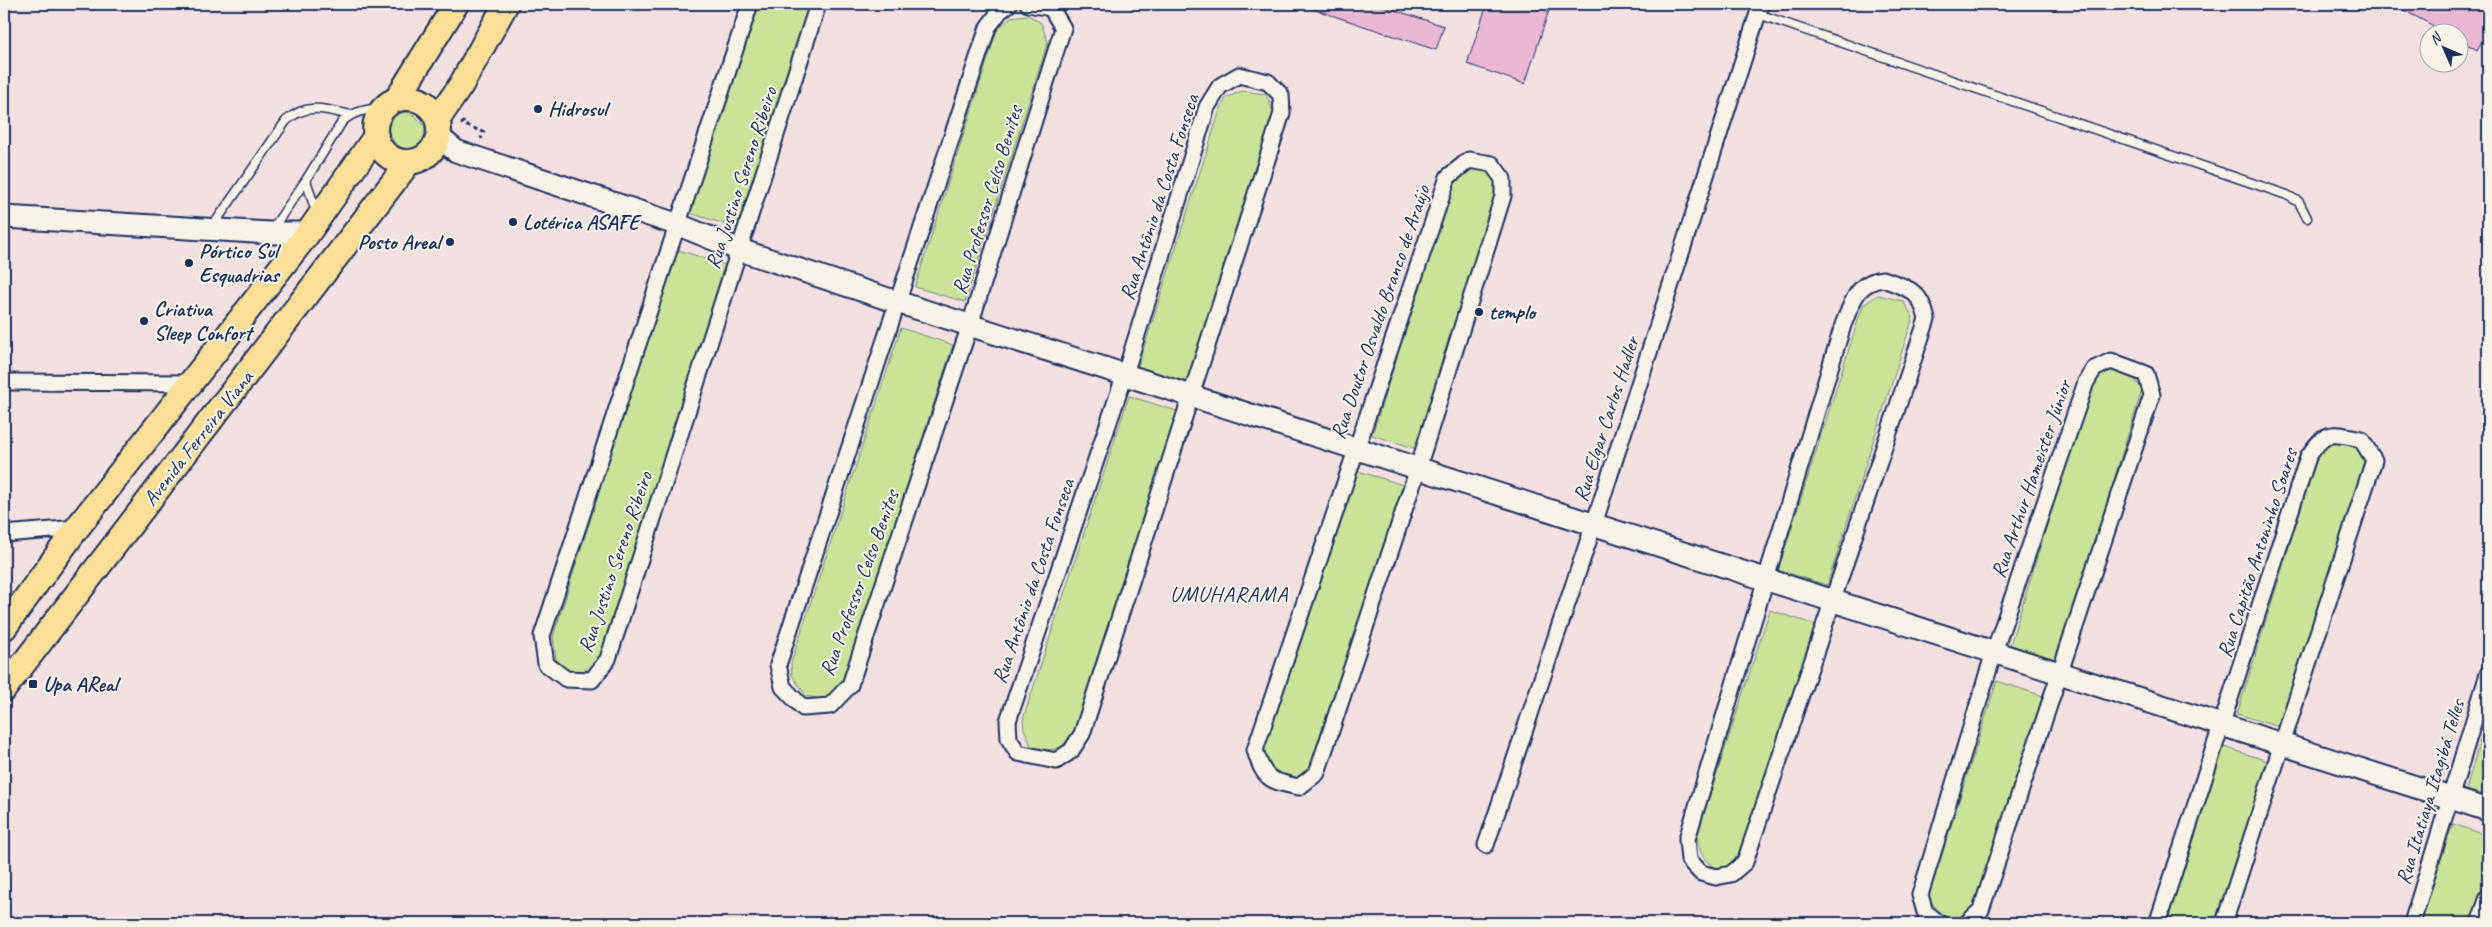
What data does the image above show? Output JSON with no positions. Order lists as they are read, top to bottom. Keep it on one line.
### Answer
{"streets":{"main road":["Avenida Ferreira Viana"],"street":["Rua Justino Sereno Ribeiro","Rua Antônio da Costa Fonseca","Rua Professor Celso Benites","Rua Doutor Osvaldo Branco de Araújo","Rua Elgar Carlos Hadler","Rua Arthur Hameister Júnior","Rua Capitão Antoninho Soares","Rua Itatiaya Itagibá Telles"]},"districts":["UMUHARAMA"],"places":{"other":["Hidrosul","Lotérica ASAFE","Posto Areal","Pórtico Sul Esquadrias","templo","Criativa Sleep Confort"],"transit":["Upa AReal"]},"north":"top left"}
